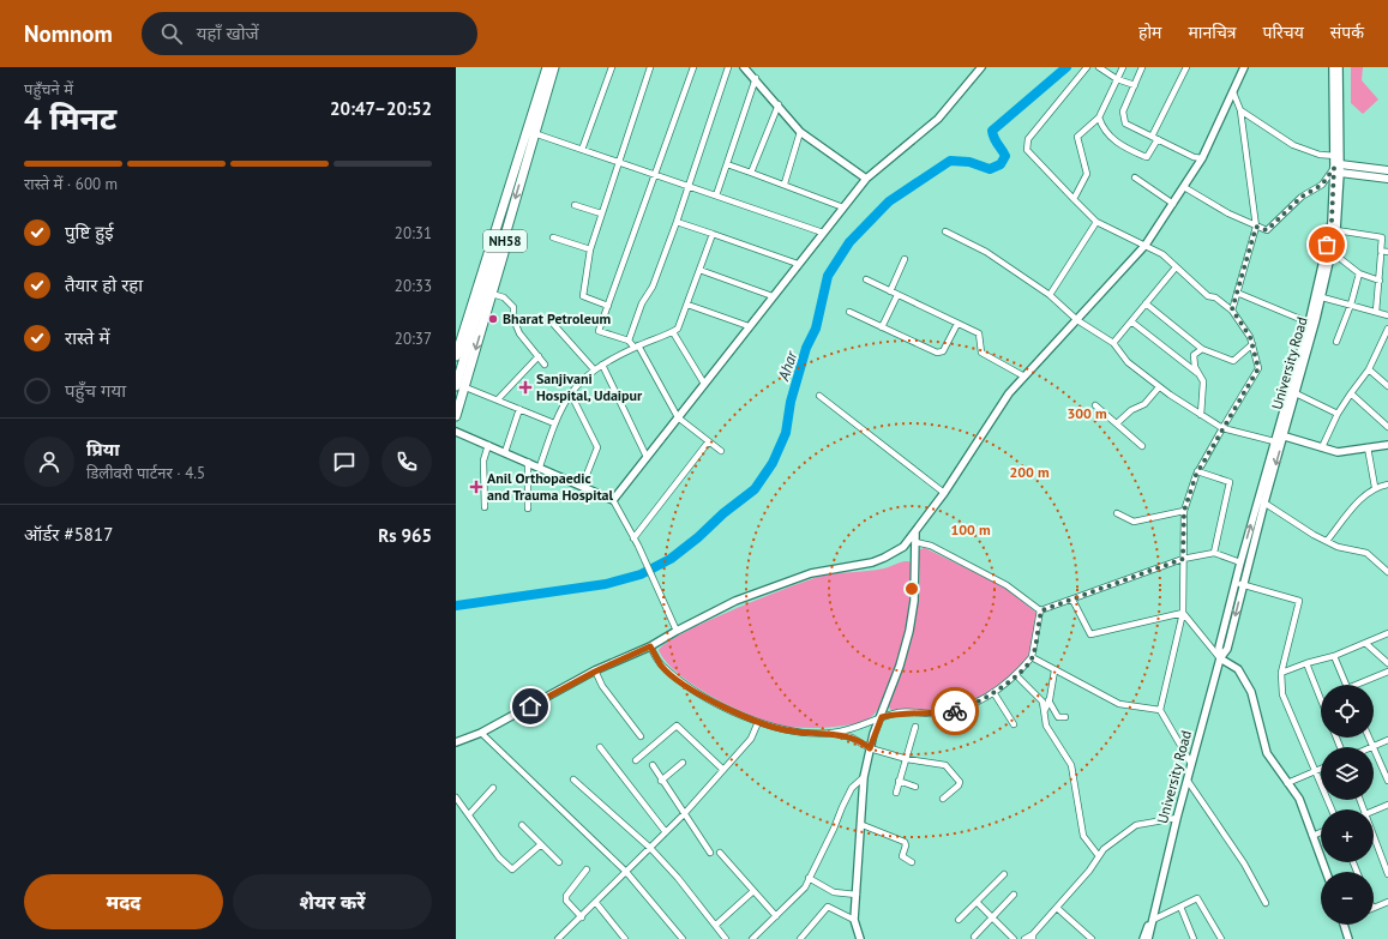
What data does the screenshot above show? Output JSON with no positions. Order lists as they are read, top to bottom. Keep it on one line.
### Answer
{"streets":{"highway":["NH58"],"street":["University Road"]},"water":["Ahar"],"places":{"other":["Bharat Petroleum"],"health":["Sanjivani Hospital, Udaipur","Anil Orthopaedic and Trauma Hospital"]},"page":{"header":"Nomnom","search":"यहाँ खोजें","nav":["होम","मानचित्र","परिचय","संपर्क"],"heading":["4 मिनट","पहुँचने में","20:47–20:52"],"panel":["प्रिया","डिलीवरी पार्टनर · 4.5","ऑर्डर #5817","Rs 965"],"bar":"रास्ते में · 600 m","list":[["पुष्टि हुई","20:31"],["तैयार हो रहा","20:33"],["रास्ते में","20:37"],"पहुँच गया"],"map_buttons":["+","−"],"buttons":["मदद","शेयर करें"]},"rings":["300 m","200 m","100 m"]}
